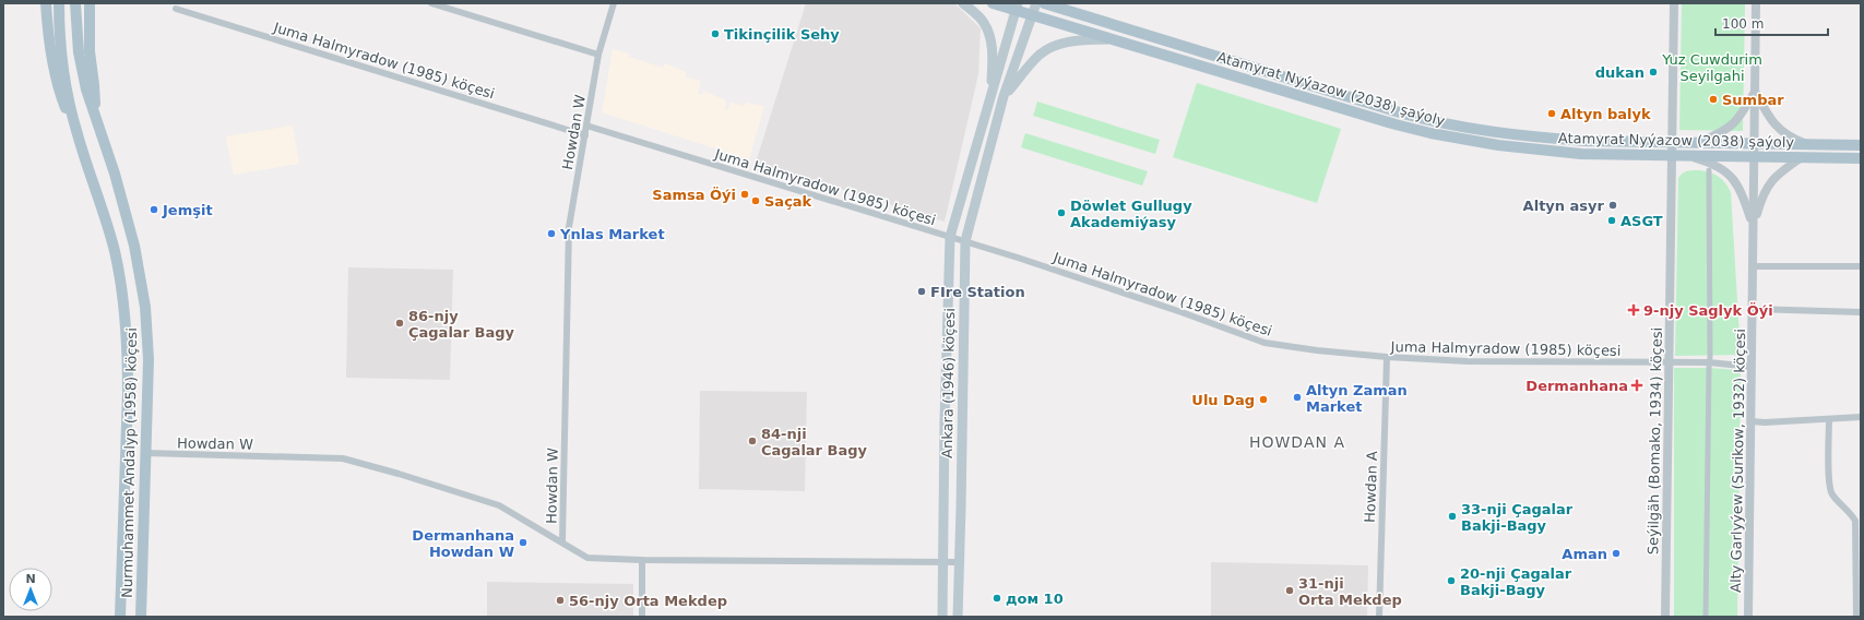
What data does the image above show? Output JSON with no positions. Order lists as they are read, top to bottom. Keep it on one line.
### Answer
{"streets":{"main road":["Atamyrat Nyýazow (2038) şaýoly","Ankara (1946) köçesi","Nurmuhammet Andalyp (1958) köçesi"],"street":["Juma Halmyradow (1985) köçesi","Howdan W","Seýilgäh (Bomako, 1934) köçesi","Alty Garlyýew (Surikow, 1932) köçesi","Howdan A"]},"crossings":[["Juma Halmyradow (1985) köçesi","Howdan W"],["Juma Halmyradow (1985) köçesi","Ankara (1946) köçesi"],["Juma Halmyradow (1985) köçesi","Seýilgäh (Bomako, 1934) köçesi"],["Juma Halmyradow (1985) köçesi","Alty Garlyýew (Surikow, 1932) köçesi"],["Juma Halmyradow (1985) köçesi","Howdan A"],["Atamyrat Nyýazow (2038) şaýoly","Ankara (1946) köçesi"],["Atamyrat Nyýazow (2038) şaýoly","Seýilgäh (Bomako, 1934) köçesi"],["Atamyrat Nyýazow (2038) şaýoly","Alty Garlyýew (Surikow, 1932) köçesi"],["Howdan W","Nurmuhammet Andalyp (1958) köçesi"]],"districts":["HOWDAN A"],"parks":["Yuz Cuwdurim Seyilgahi"],"places":{"other":["Tikinçilik Sehy","dukan","Sumbar","Altyn balyk","Samsa Öýi","Saçak","Altyn asyr","Jemşit","Döwlet Gullugy Akademiýasy","ASGT","Ynlas Market","FIre Station","86-njy Çagalar Bagy","Altyn Zaman Market","Ulu Dag","84-nji Cagalar Bagy","33-nji Çagalar Bakji-Bagy","Dermanhana Howdan W","Aman","20-nji Çagalar Bakji-Bagy","31-nji Orta Mekdep","дом 10","56-njy Orta Mekdep"],"health":["9-njy Saglyk Öýi","Dermanhana"]},"scale_bar":"100 m","north":"top"}
